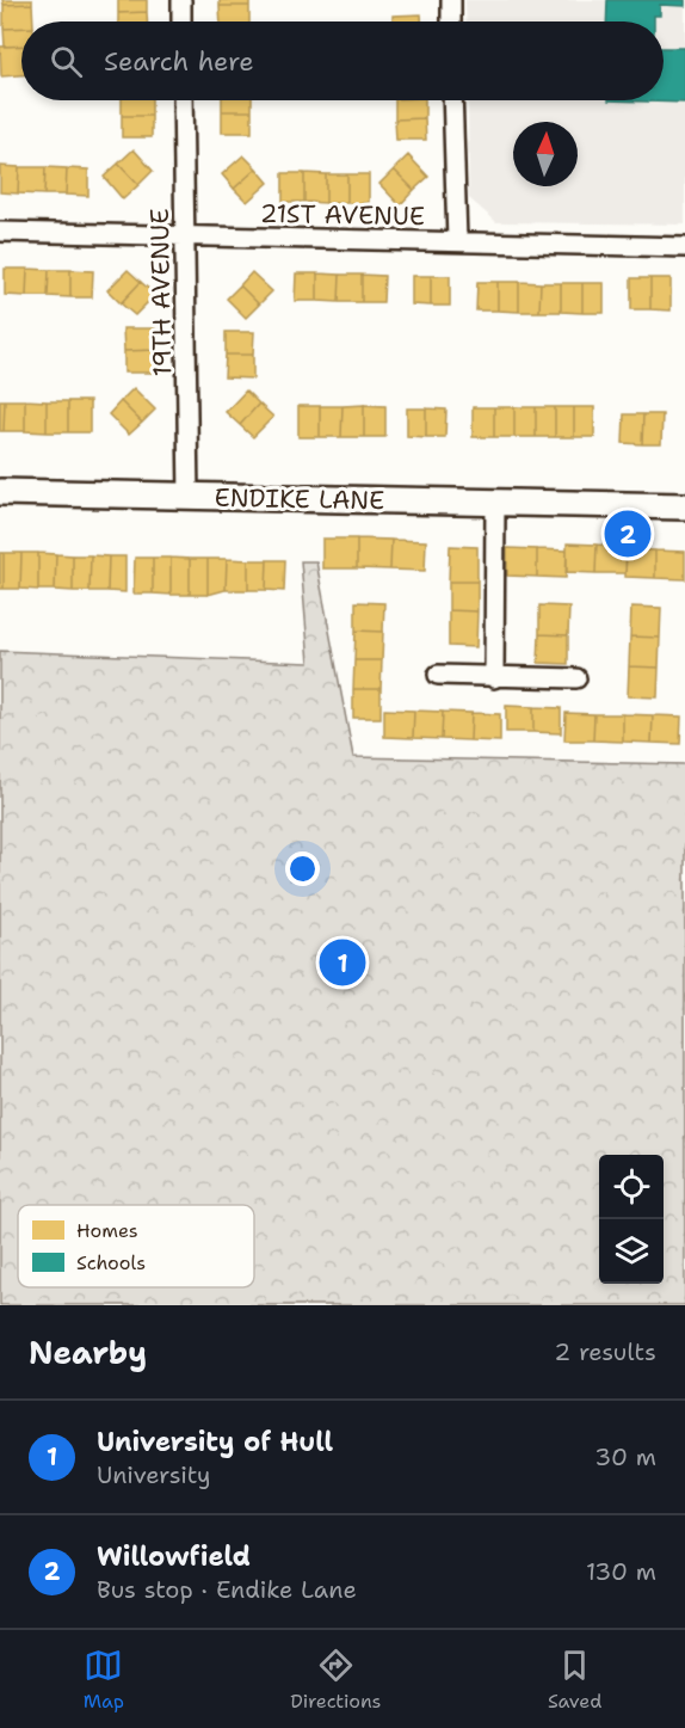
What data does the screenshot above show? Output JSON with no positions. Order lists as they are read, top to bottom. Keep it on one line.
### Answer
{"streets":{"street":["21ST AVENUE","19TH AVENUE","ENDIKE LANE"]},"crossings":[["21ST AVENUE","19TH AVENUE"],["19TH AVENUE","ENDIKE LANE"]],"legend":["Homes","Schools"],"north":"top","page":{"search":"Search here","pins":["2","1"],"heading":["Nearby","2 results"],"list":[{"mark":"1","name":"University of Hull","note":"University","value":"30 m"},{"mark":"2","name":"Willowfield","note":"Bus stop · Endike Lane","value":"130 m"}],"nav":["Map","Directions","Saved"]}}
